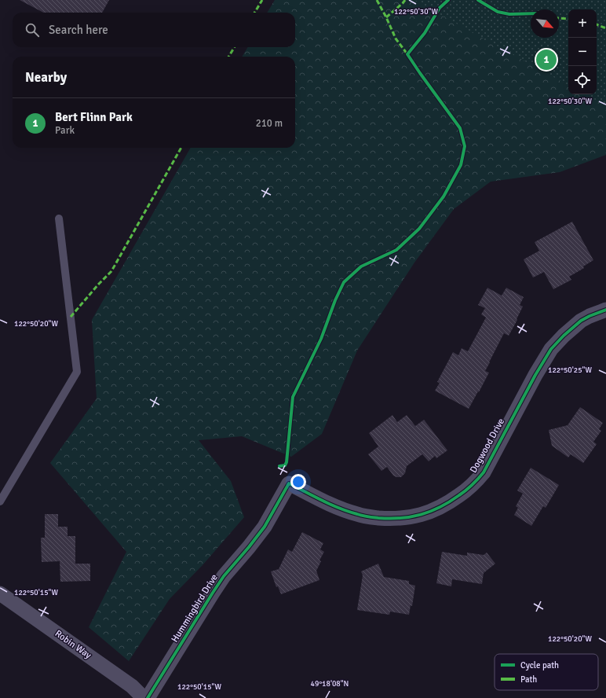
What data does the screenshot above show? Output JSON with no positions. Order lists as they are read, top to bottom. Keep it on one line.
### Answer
{"streets":{"street":["Dogwood Drive","Hummingbird Drive","Robin Way"]},"crossings":[["Dogwood Drive","Hummingbird Drive"]],"legend":["Cycle path","Path"],"north":"bottom right","page":{"map_buttons":["+","−"],"search":"Search here","pins":"1","heading":"Nearby","list":[{"mark":"1","name":"Bert Flinn Park","note":"Park","value":"210 m"}]},"coordinates":["122°50'30\"W","122°50'20\"W","122°50'25\"W","122°50'15\"W","49°18'08\"N"]}
